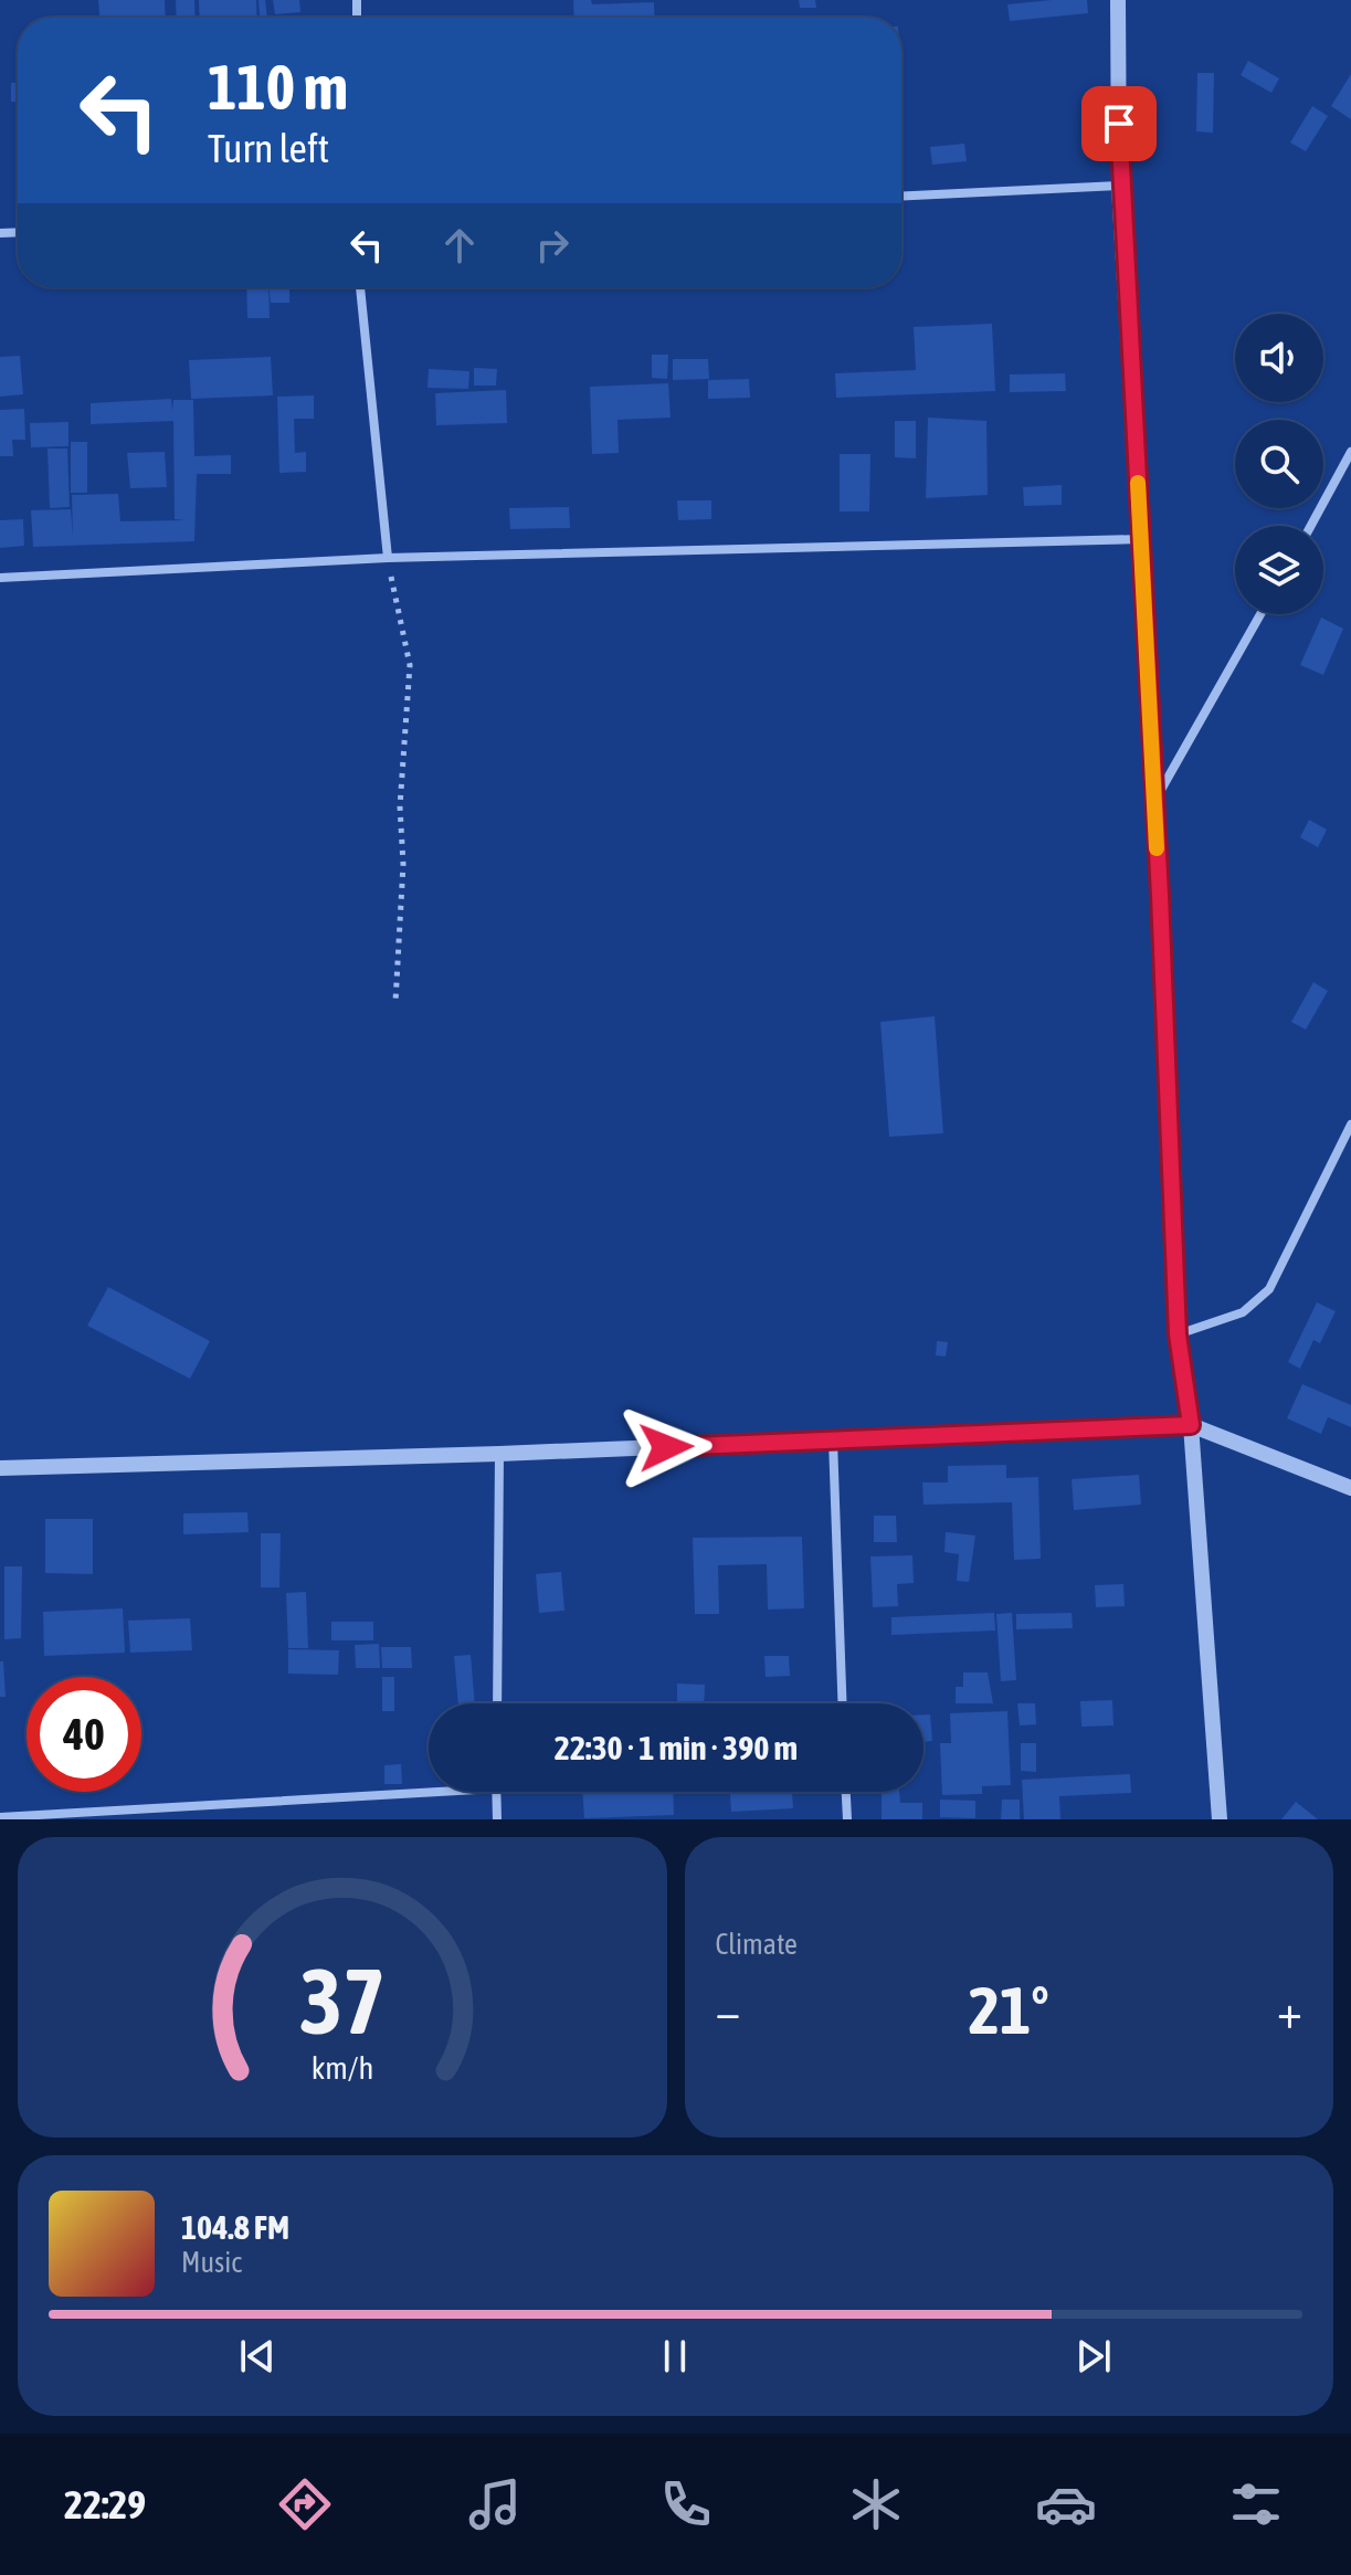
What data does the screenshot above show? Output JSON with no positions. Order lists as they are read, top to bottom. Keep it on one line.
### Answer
{"page":{"turn":["110 m","Turn left"],"limit":"40","trip":"22:30 · 1 min · 390 m","tile":"Climate","heat":["−","21°","+"],"song":["104.8 FM","Music"],"tabs":"22:29","gauge":["37","km/h"]}}
